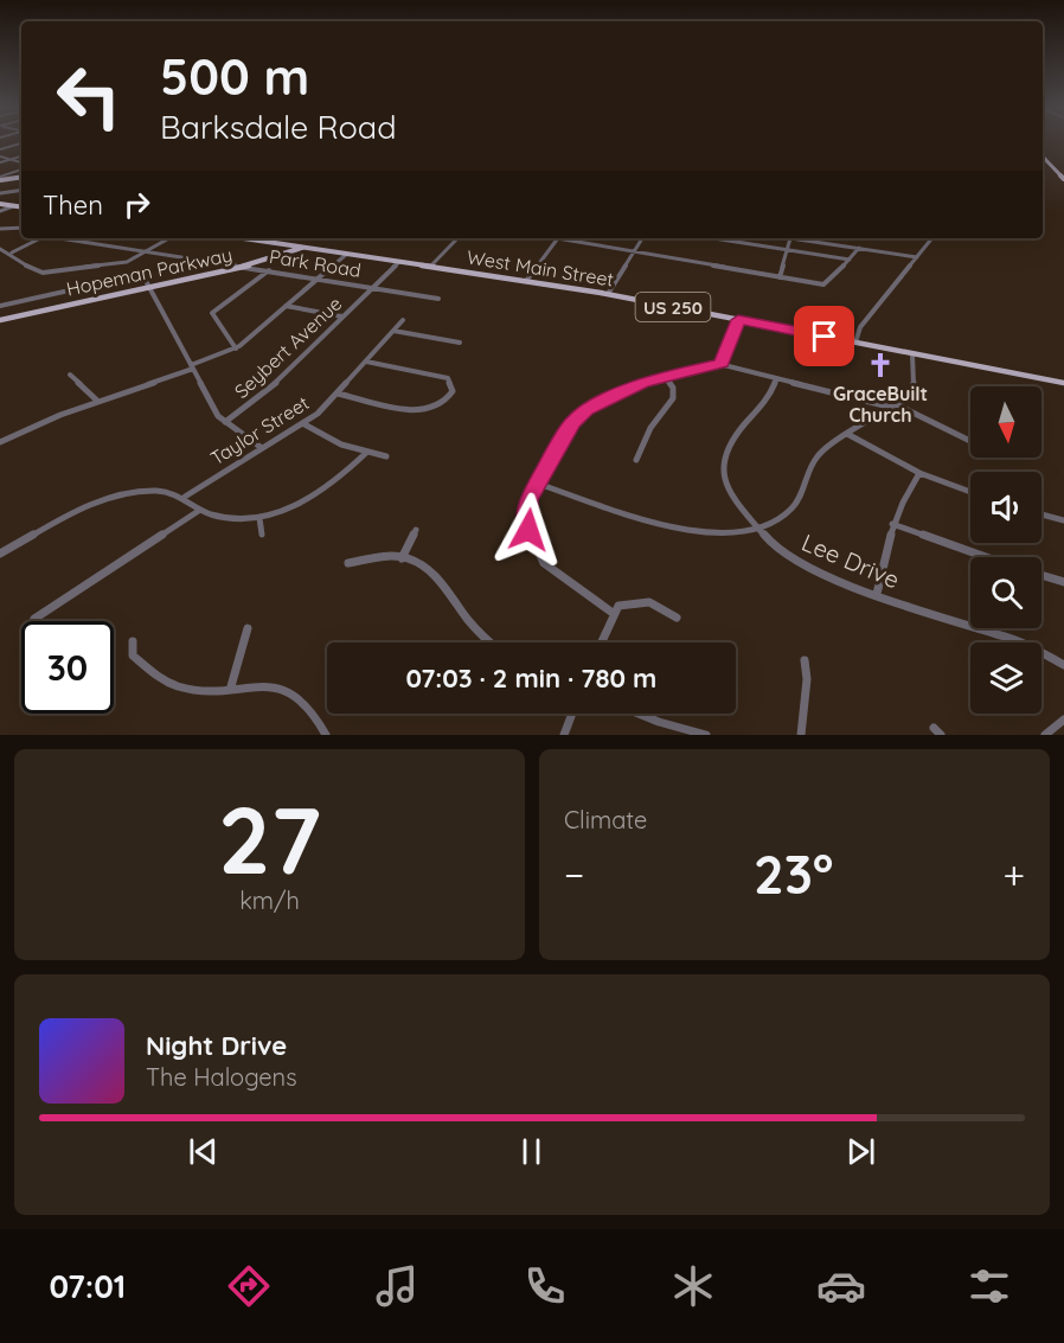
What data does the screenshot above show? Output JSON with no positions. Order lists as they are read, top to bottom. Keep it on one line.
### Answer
{"streets":{"main road":["West Main Street","Hopeman Parkway","US 250"],"street":["Park Road","Seybert Avenue","Taylor Street","Lee Drive"]},"crossings":[["Park Road","Hopeman Parkway"],["Park Road","Seybert Avenue"],["West Main Street","Hopeman Parkway"],["West Main Street","Seybert Avenue"]],"places":{"church":["GraceBuilt Church"]},"north":"bottom","page":{"turn":["500 m","Barksdale Road"],"then":"Then","limit":"30","trip":"07:03 · 2 min · 780 m","tile":[["27","km/h"],"Climate"],"heat":["−","23°","+"],"song":["Night Drive","The Halogens"],"tabs":"07:01"}}
